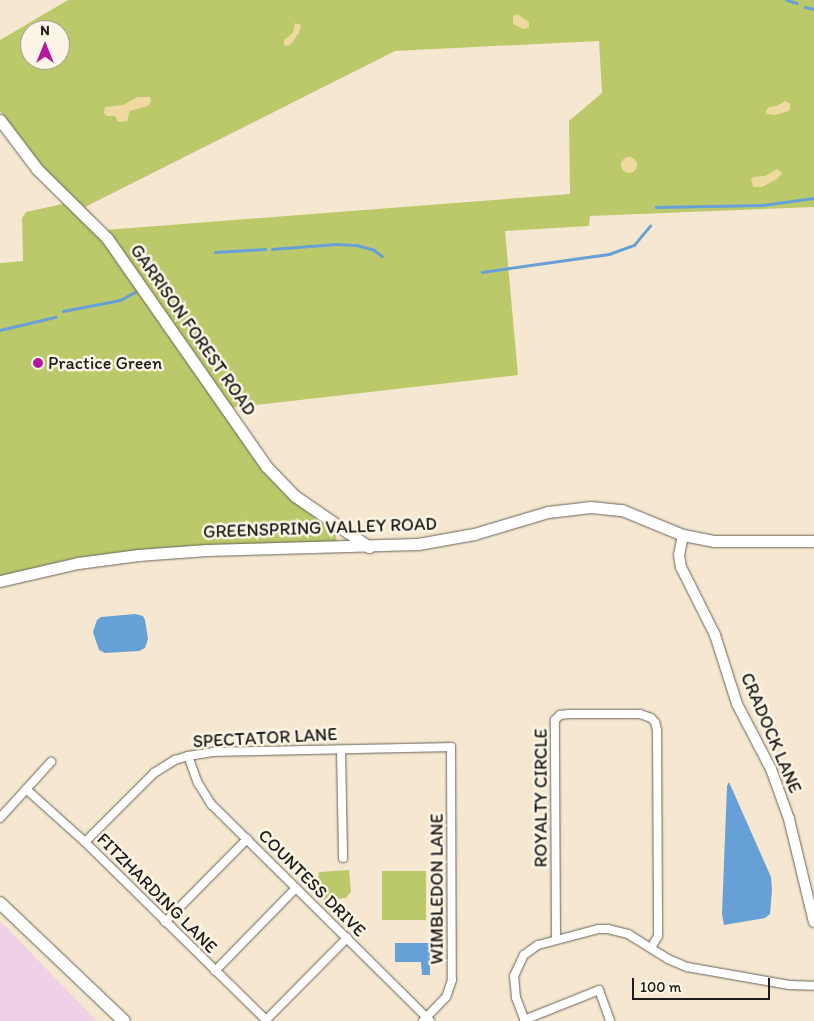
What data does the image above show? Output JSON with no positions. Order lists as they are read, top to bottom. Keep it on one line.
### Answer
{"streets":{"main road":["GARRISON FOREST ROAD","GREENSPRING VALLEY ROAD"],"street":["CRADOCK LANE","SPECTATOR LANE","ROYALTY CIRCLE","COUNTESS DRIVE","WIMBLEDON LANE","FITZHARDING LANE"]},"crossings":[["GARRISON FOREST ROAD","GREENSPRING VALLEY ROAD"],["GREENSPRING VALLEY ROAD","CRADOCK LANE"],["SPECTATOR LANE","COUNTESS DRIVE"],["SPECTATOR LANE","WIMBLEDON LANE"],["SPECTATOR LANE","FITZHARDING LANE"],["COUNTESS DRIVE","WIMBLEDON LANE"],["COUNTESS DRIVE","FITZHARDING LANE"]],"places":["Practice Green"],"scale_bar":"100 m","north":"top"}
